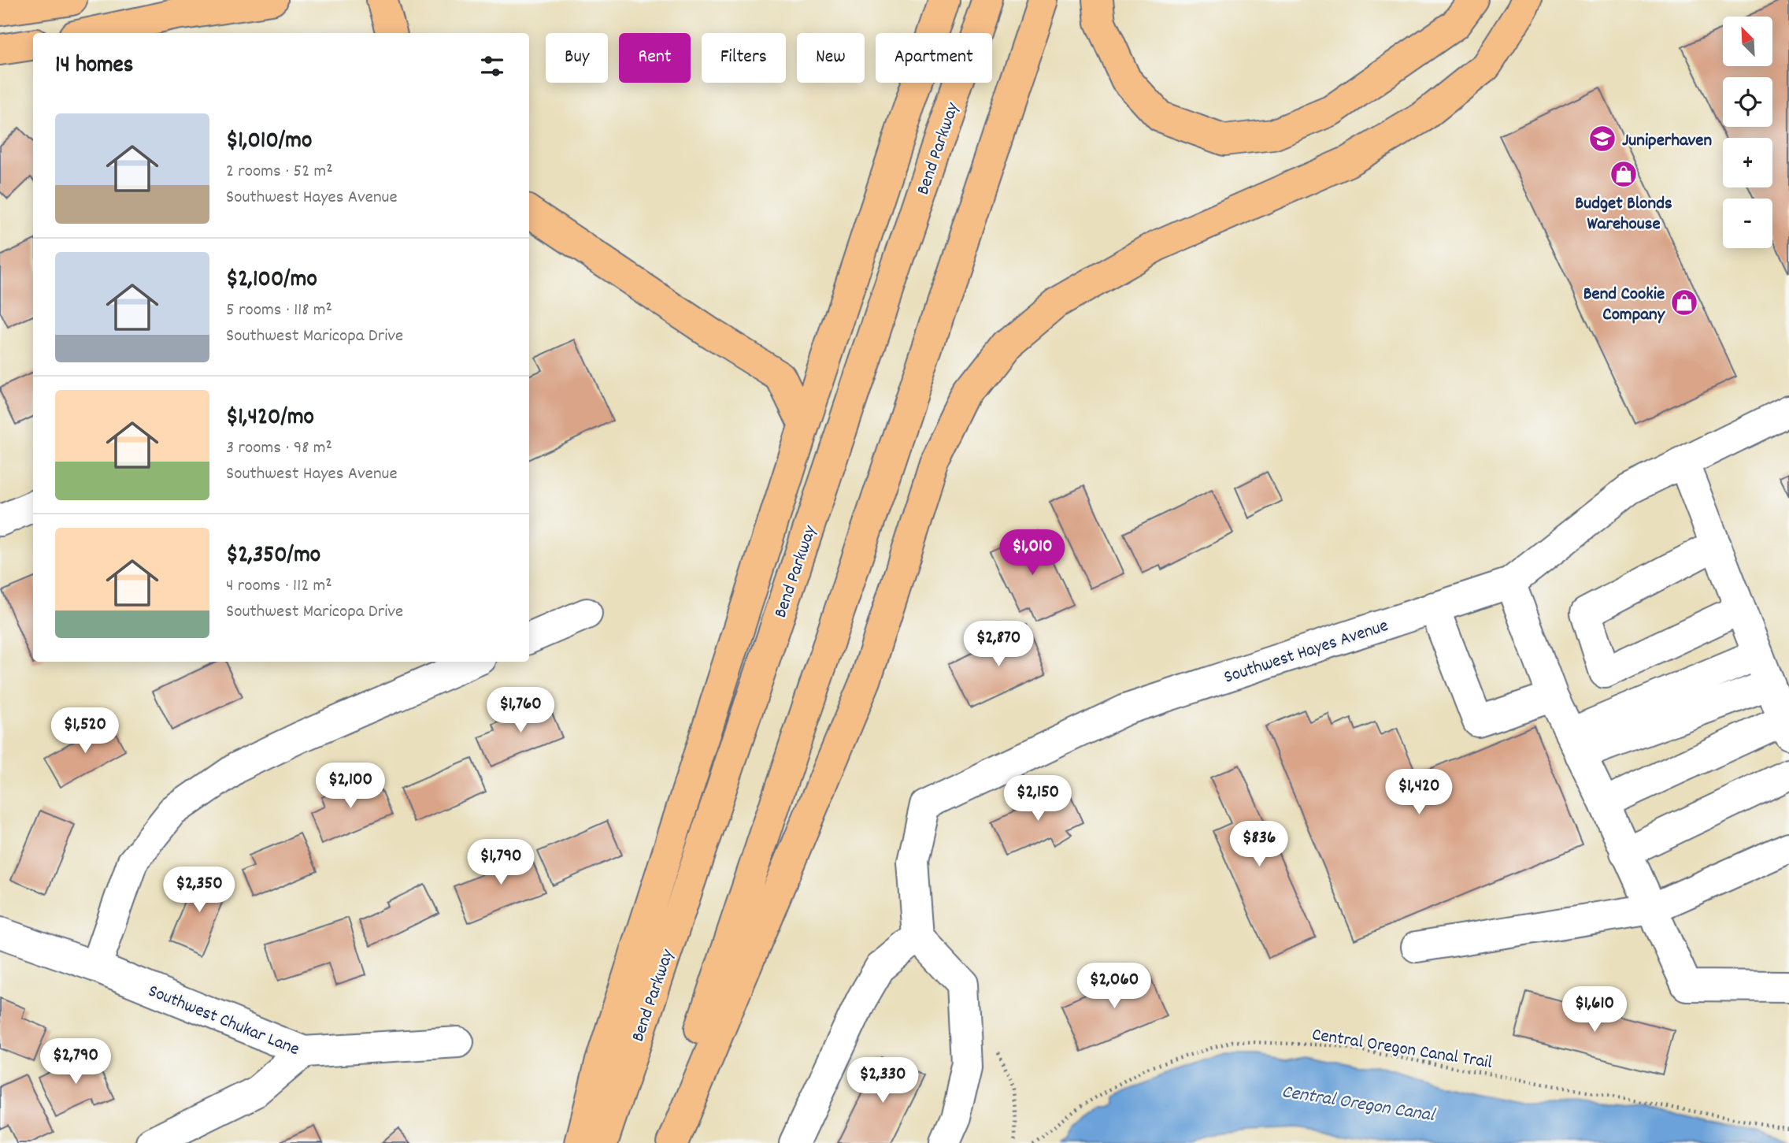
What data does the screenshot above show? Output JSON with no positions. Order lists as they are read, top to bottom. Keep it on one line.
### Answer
{"streets":{"main road":["Bend Parkway"],"street":["Southwest Hayes Avenue","Southwest Chukar Lane"],"path":["Central Oregon Canal Trail"]},"water":["Central Oregon Canal"],"places":{"school or university":["Juniperhaven"],"shop":["Budget Blonds Warehouse","Bend Cookie Company"]},"north":"top left","page":{"map_buttons":["+","−"],"chip":["Buy","Rent","Filters","New","Apartment"],"heading":"14 homes","list":[{"name":"$1,010/mo","note":"2 rooms · 52 m² · Southwest Hayes Avenue"},{"name":"$2,100/mo","note":"5 rooms · 118 m² · Southwest Maricopa Drive"},{"name":"$1,420/mo","note":"3 rooms · 98 m² · Southwest Hayes Avenue"},{"name":"$2,350/mo","note":"4 rooms · 112 m² · Southwest Maricopa Drive"}],"price":["$1,010","$2,870","$1,760","$1,520","$2,100","$1,420","$2,150","$836","$1,790","$2,350","$2,060","$1,610","$2,790","$2,330"]}}
